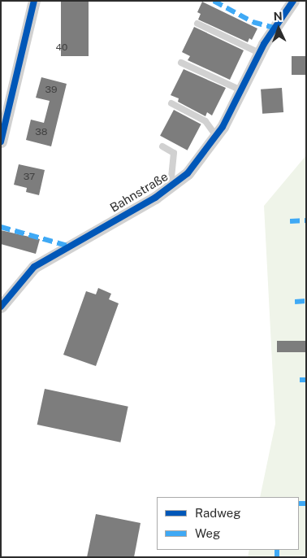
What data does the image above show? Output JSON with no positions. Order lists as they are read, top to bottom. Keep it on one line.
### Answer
{"streets":{"street":["Bahnstraße"]},"house_numbers":["40","39","38","37"],"legend":["Radweg","Weg"],"north":"top"}
